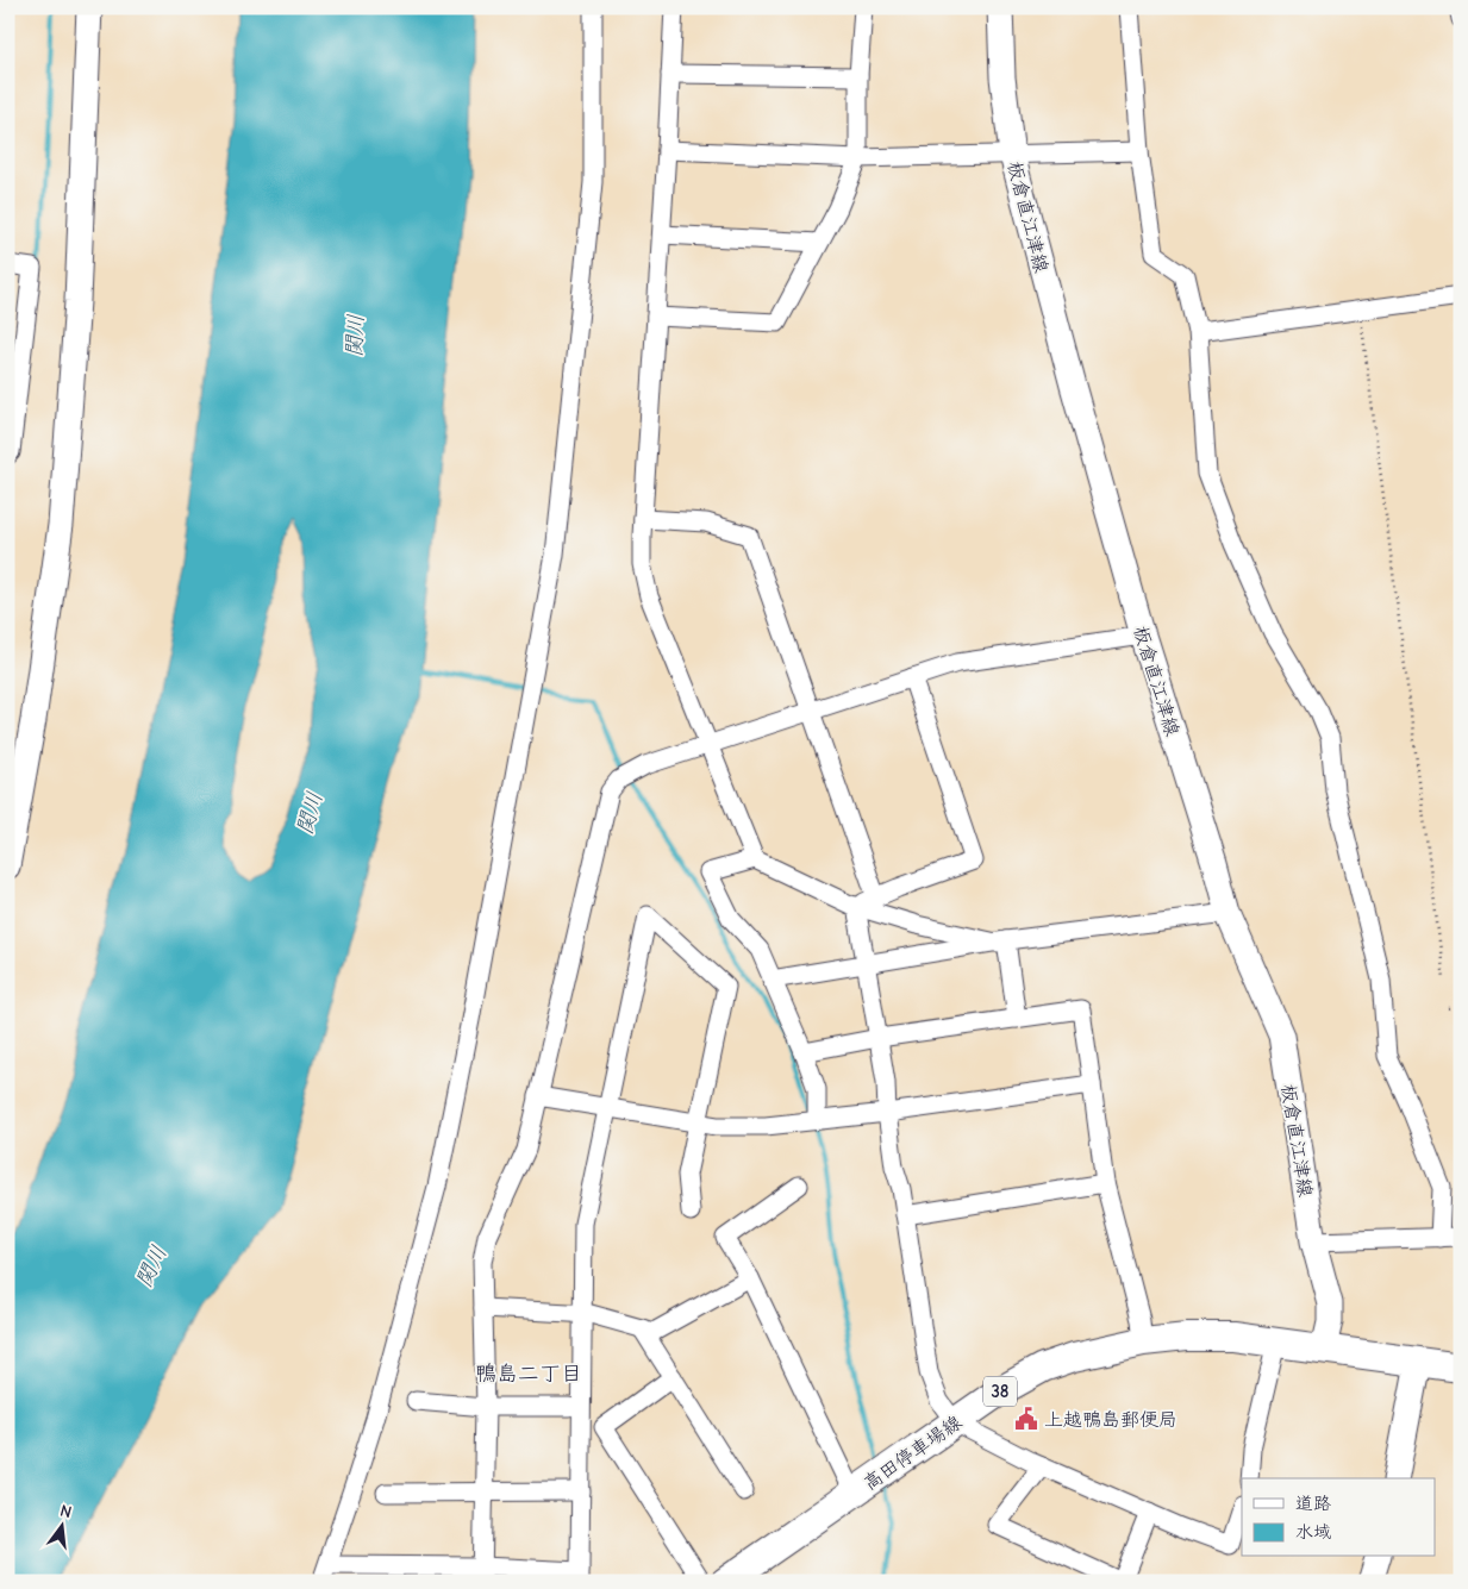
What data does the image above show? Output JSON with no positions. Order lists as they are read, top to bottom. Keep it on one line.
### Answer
{"streets":{"main road":["板倉直江津線","38","高田停車場線"]},"crossings":[["板倉直江津線","38"],["板倉直江津線","高田停車場線"],["38","高田停車場線"]],"districts":["鴨島二丁目"],"water":["関川"],"places":{"public building":["上越鴨島郵便局"]},"legend":["道路","水域"],"north":"top"}
